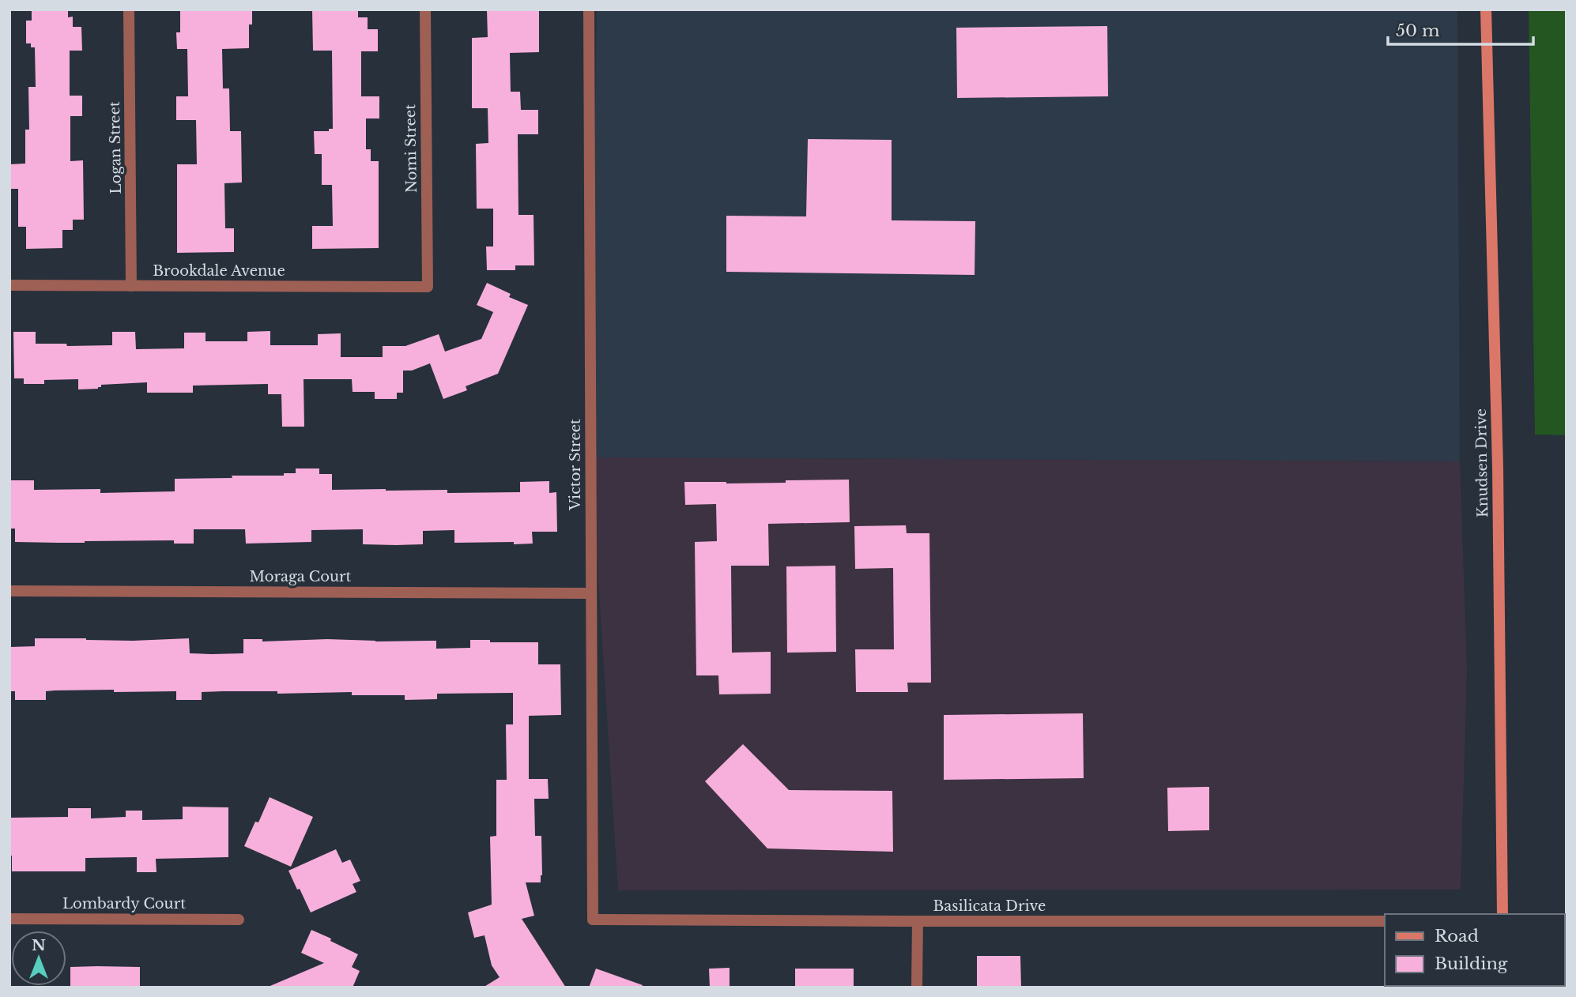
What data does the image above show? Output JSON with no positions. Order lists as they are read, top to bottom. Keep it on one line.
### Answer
{"streets":{"main road":["Knudsen Drive"],"street":["Logan Street","Nomi Street","Brookdale Avenue","Victor Street","Moraga Court","Lombardy Court","Basilicata Drive"]},"crossings":[["Logan Street","Brookdale Avenue"],["Nomi Street","Brookdale Avenue"],["Victor Street","Moraga Court"],["Victor Street","Basilicata Drive"]],"legend":["Road","Building"],"scale_bar":"50 m","north":"top"}
